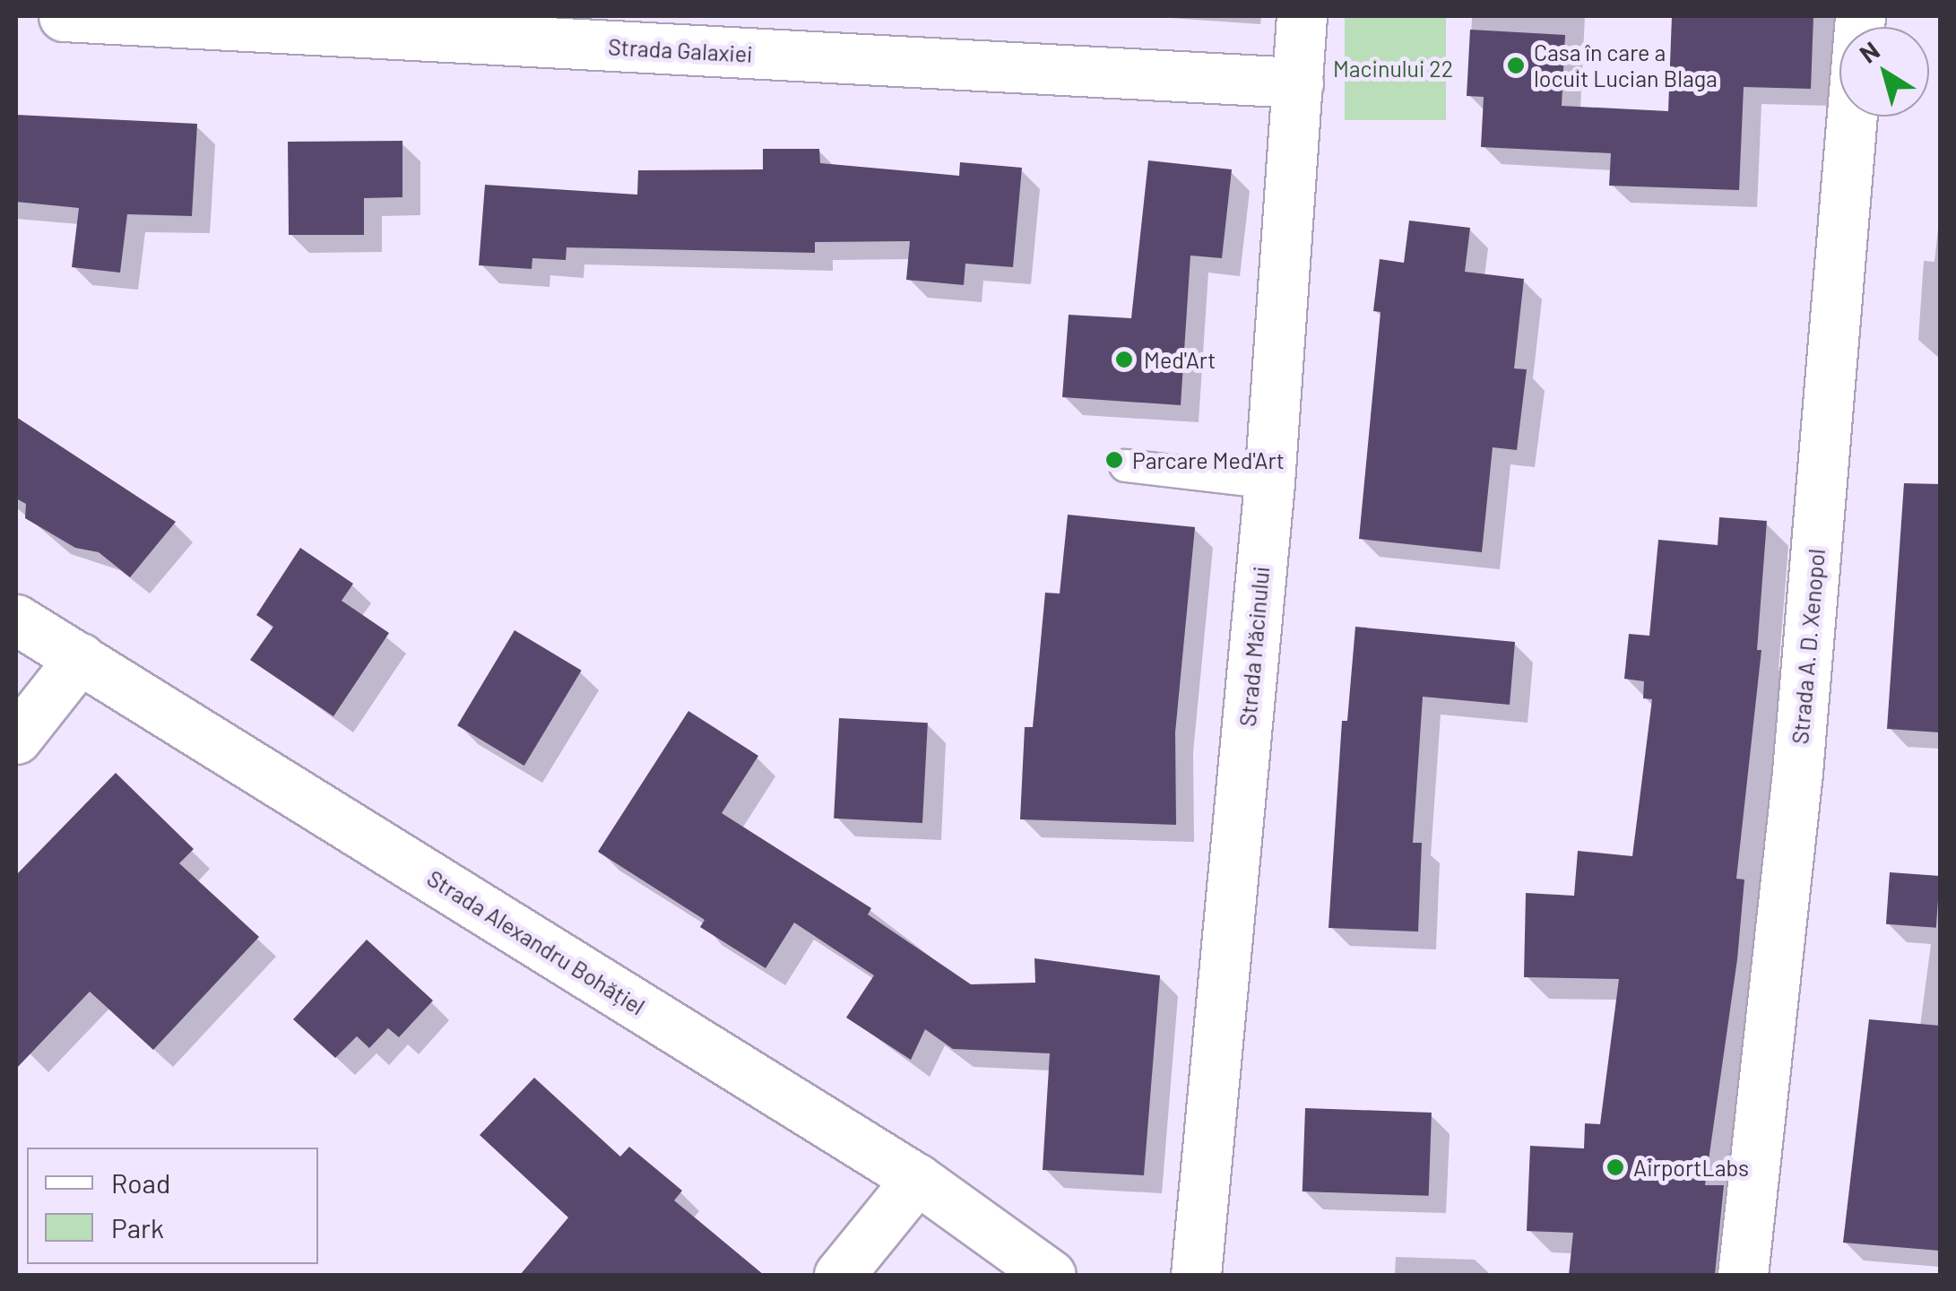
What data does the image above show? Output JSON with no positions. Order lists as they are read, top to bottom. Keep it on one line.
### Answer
{"streets":{"street":["Strada Galaxiei","Strada Măcinului","Strada A. D. Xenopol","Strada Alexandru Bohățiel"]},"crossings":[["Strada Galaxiei","Strada Măcinului"]],"parks":["Macinului 22"],"places":["Casa în care a locuit Lucian Blaga","Med'Art","Parcare Med'Art","AirportLabs"],"legend":["Road","Park"],"north":"top left"}
